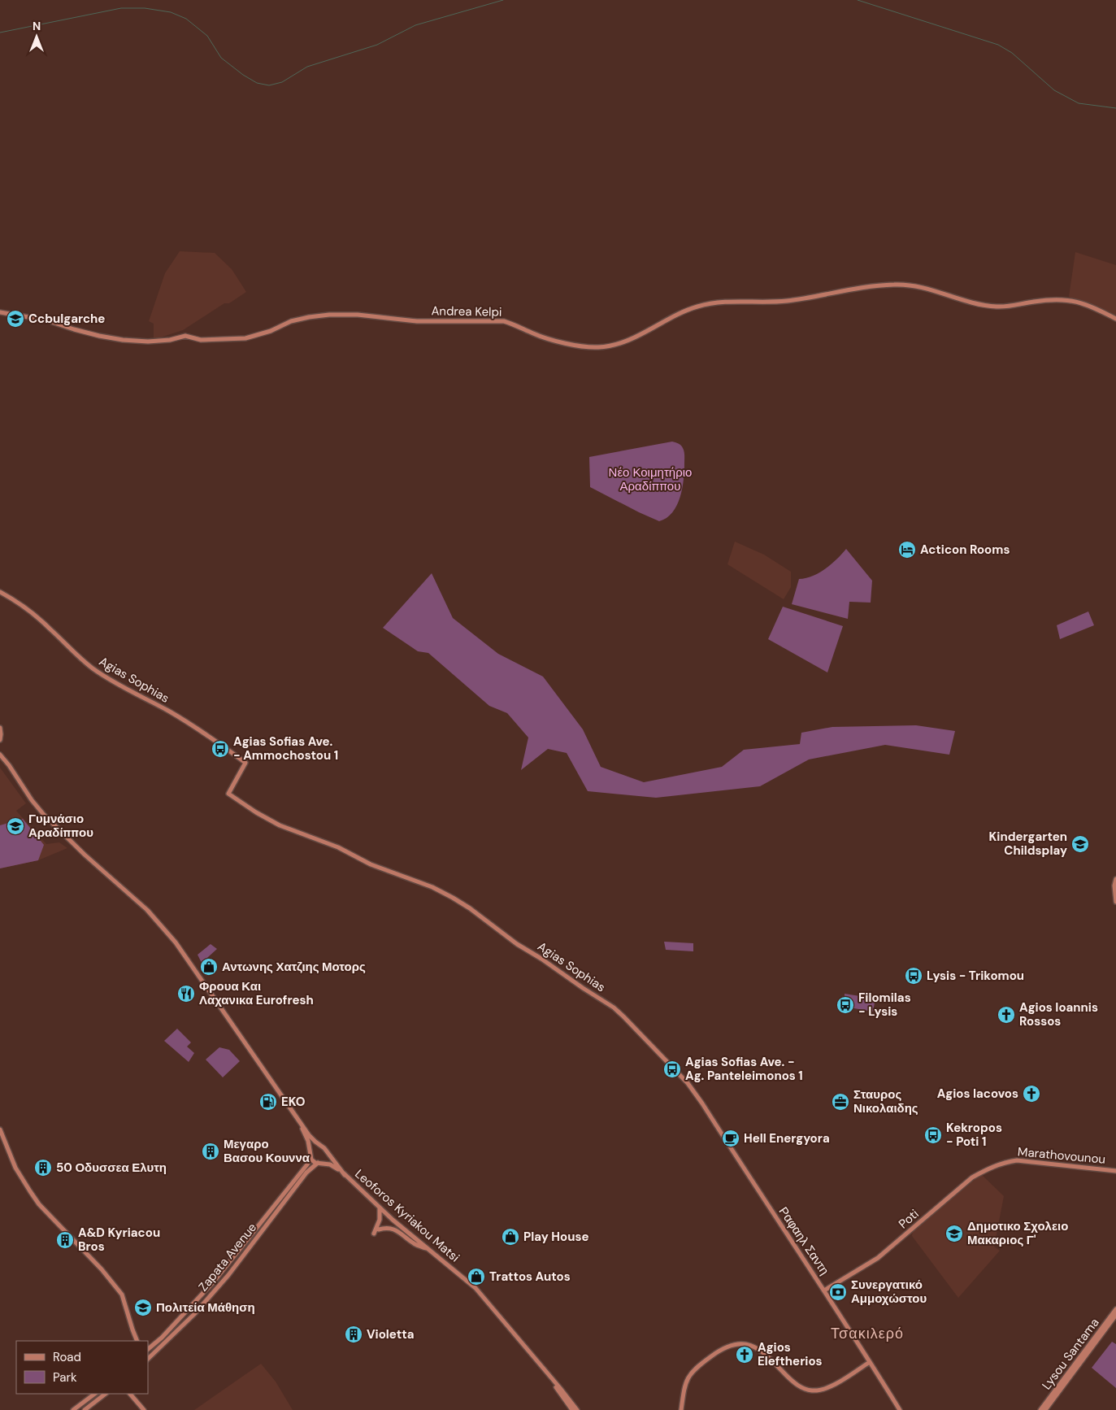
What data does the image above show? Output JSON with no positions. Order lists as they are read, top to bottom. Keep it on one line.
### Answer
{"streets":{"street":["Andrea Kelpi","Agias Sophias","Marathovounou","Leoforos Kyriakou Matsi","Poti","Ραφαηλ Σαντη","Zapata Avenue","Lysou Santama"]},"crossings":[["Agias Sophias","Ραφαηλ Σαντη"],["Marathovounou","Poti"],["Leoforos Kyriakou Matsi","Zapata Avenue"],["Poti","Ραφαηλ Σαντη"]],"districts":["Τσακιλερό"],"parks":["Νέο Κοιμητήριο Αραδίππου"],"places":{"school or university":["Ccbulgarche","Γυμνάσιο Αραδίππου","Kindergarten Childsplay","Δημοτικο Σχολειο Μακαριος Γ'","Πολιτεία Μάθηση"],"hotel":["Acticon Rooms"],"bus stop":["Agias Sofias Ave. - Ammochostou 1","Lysis - Trikomou","Filomilas - Lysis","Agias Sofias Ave. - Ag. Panteleimonos 1","Kekropos - Poti 1"],"shop":["Αντωνης Χατζιης Μοτορς","Play House","Trattos Autos"],"restaurant":["Φρουα Και Λαχανικα Eurofresh"],"church":["Agios Ioannis Rossos","Agios Iacovos","Agios Eleftherios"],"fuel station":["EKO"],"office":["Σταυρος Νικολαιδης"],"cafe":["Hell Energyora"],"building":["Μεγαρο Βασου Κουννα","50 Οδυσσεα Ελυτη","A&D Kyriacou Bros","Violetta"],"bank":["Συνεργατικό Αμμοχώστου"]},"legend":["Road","Park"],"north":"top"}
